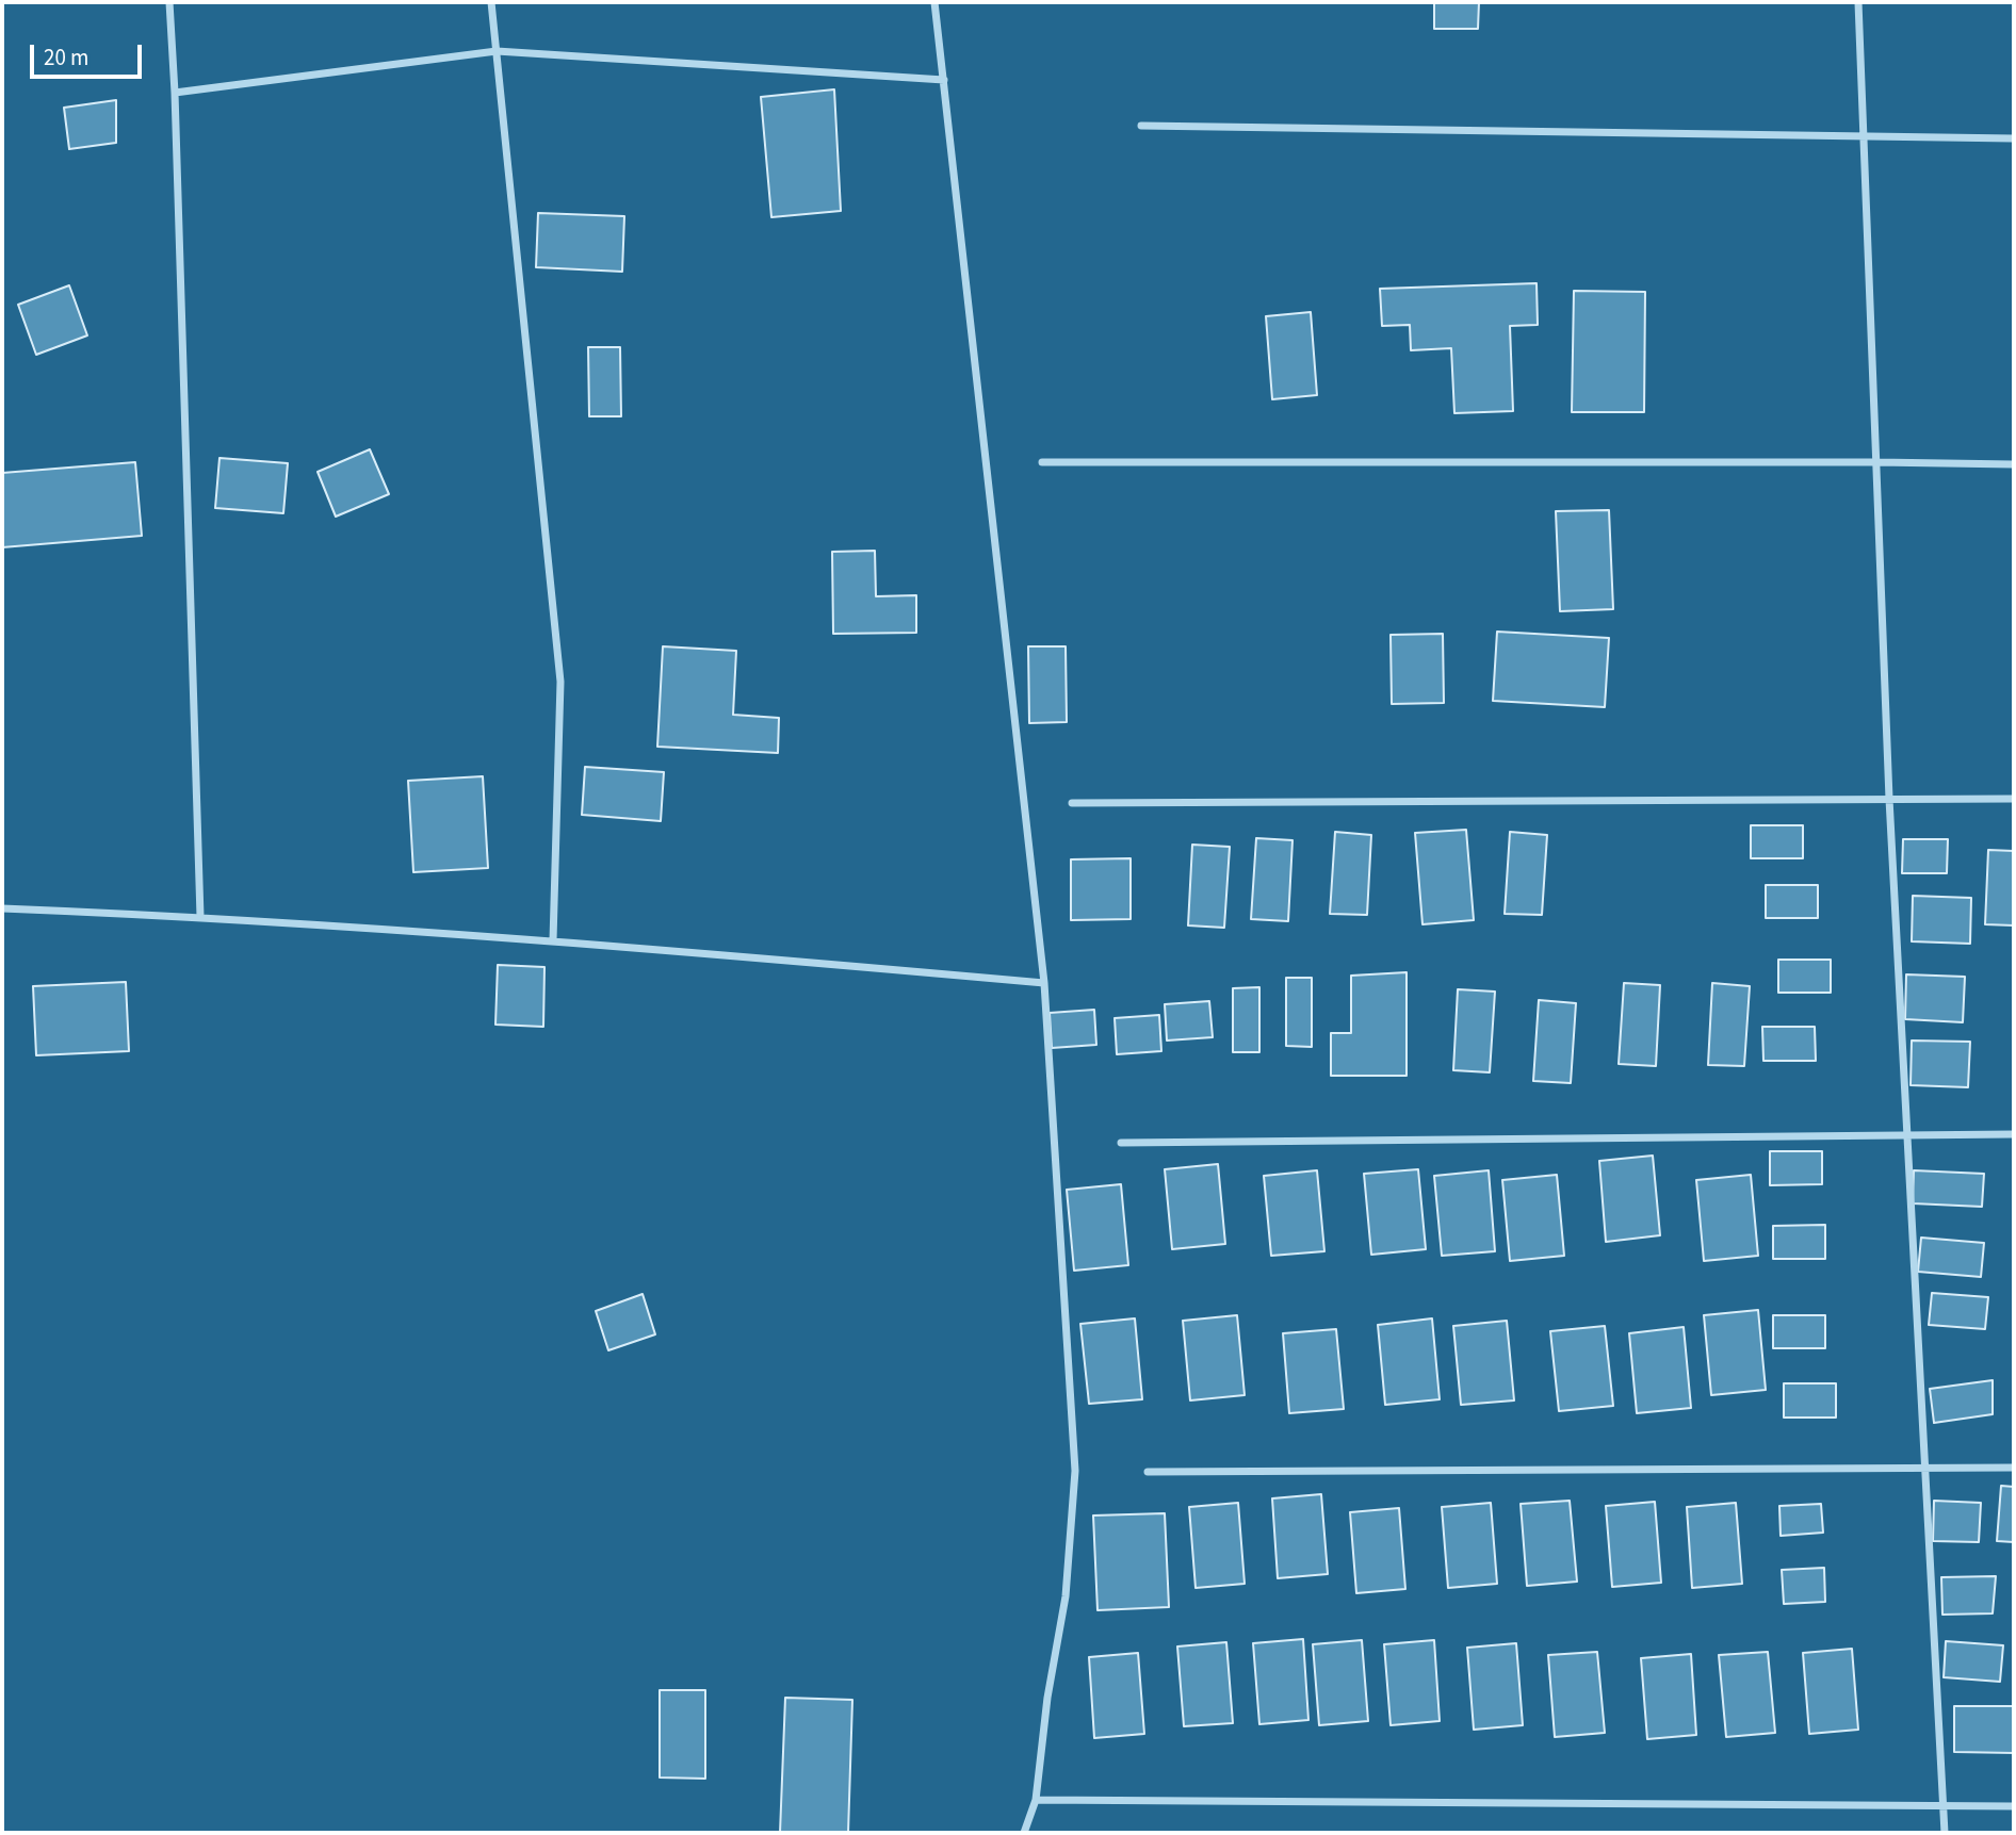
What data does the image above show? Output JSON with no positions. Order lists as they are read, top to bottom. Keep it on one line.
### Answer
{"scale_bar":"20 m"}
